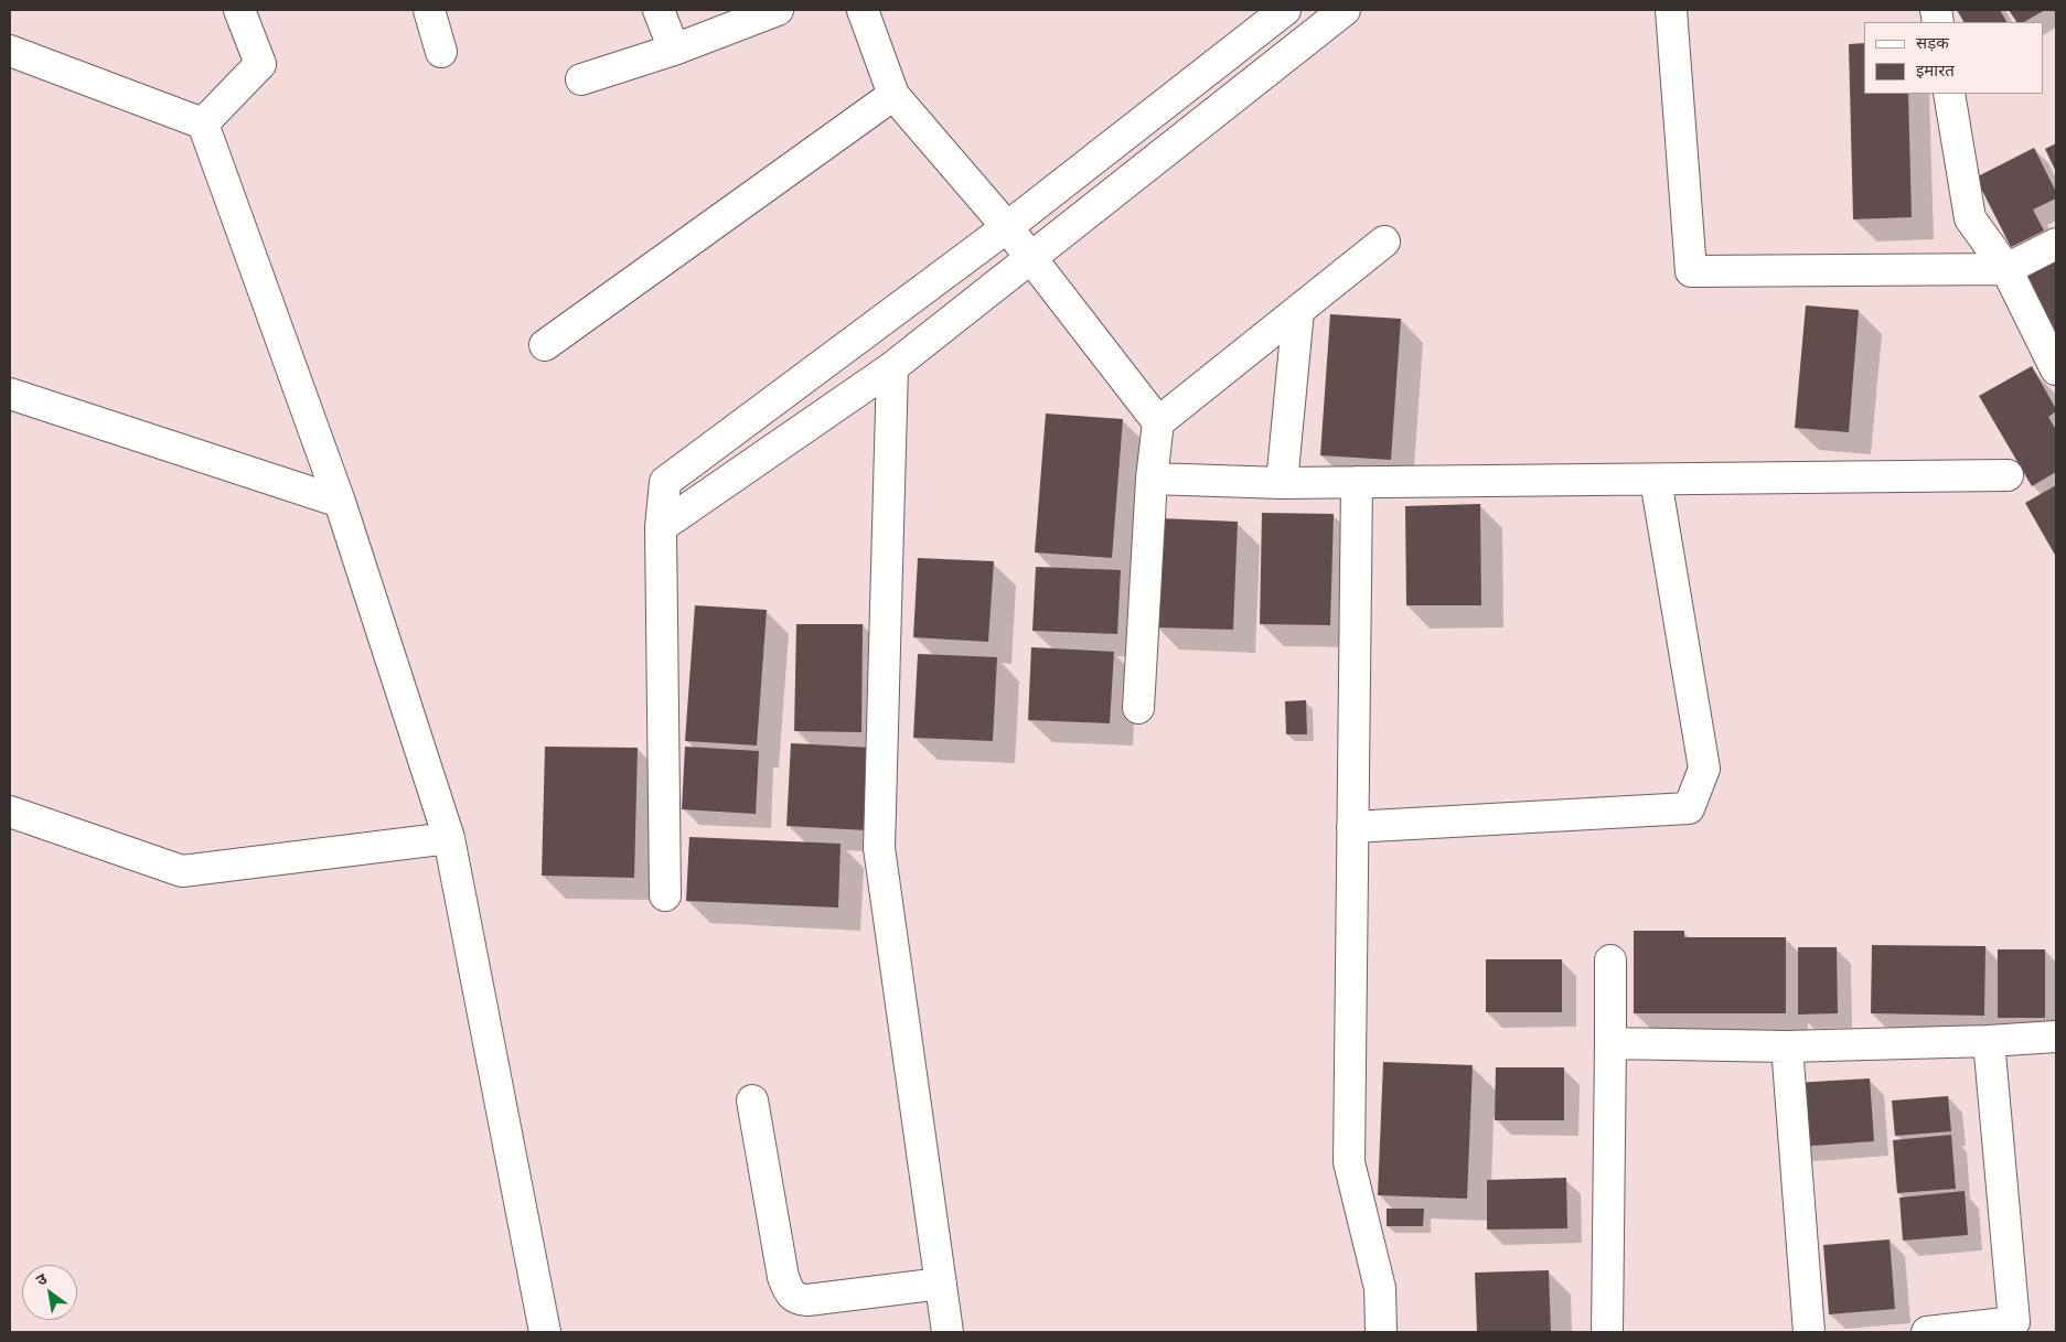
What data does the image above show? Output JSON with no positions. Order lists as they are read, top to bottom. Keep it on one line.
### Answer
{"legend":["सड़क","इमारत"],"north":"top left"}
